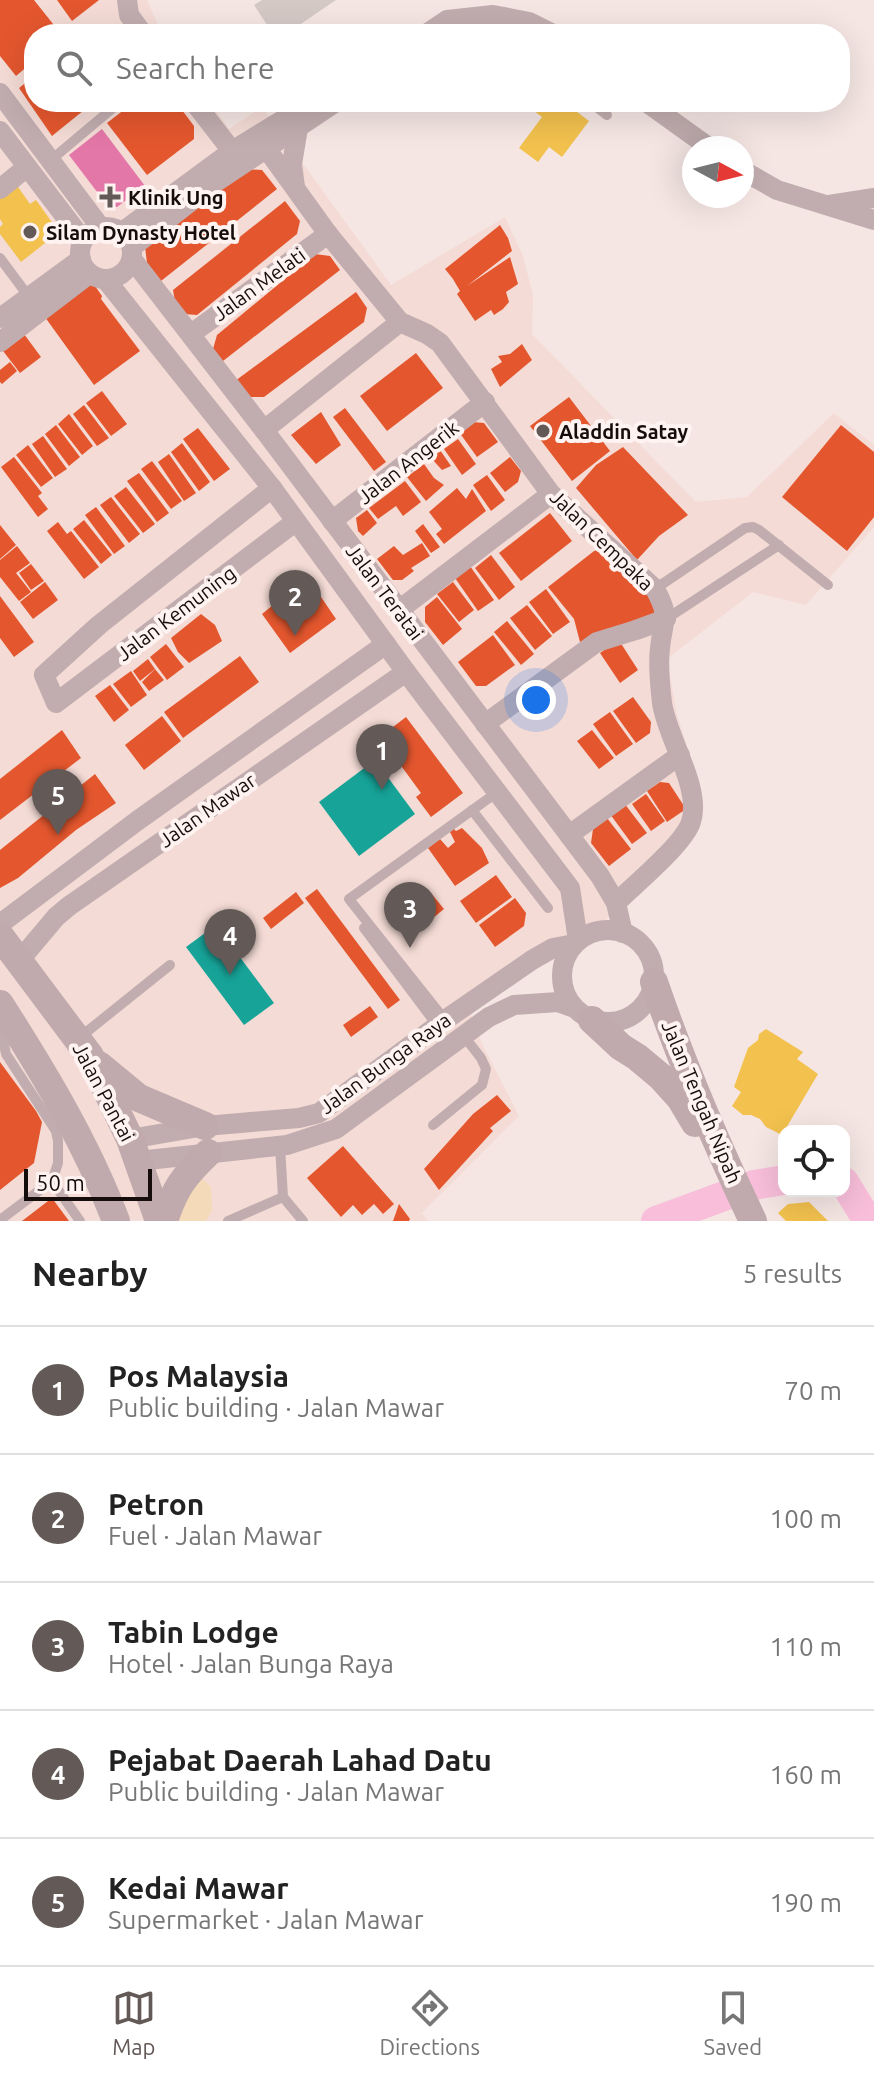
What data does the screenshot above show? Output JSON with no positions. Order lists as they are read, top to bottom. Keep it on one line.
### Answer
{"streets":{"street":["Jalan Melati","Jalan Angerik","Jalan Cempaka","Jalan Teratai","Jalan Kemuning","Jalan Mawar","Jalan Bunga Raya","Jalan Pantai","Jalan Tengah Nipah"]},"crossings":[["Jalan Melati","Jalan Cempaka"],["Jalan Melati","Jalan Teratai"],["Jalan Angerik","Jalan Cempaka"],["Jalan Angerik","Jalan Teratai"],["Jalan Cempaka","Jalan Teratai"],["Jalan Teratai","Jalan Kemuning"],["Jalan Teratai","Jalan Mawar"],["Jalan Teratai","Jalan Bunga Raya"],["Jalan Teratai","Jalan Tengah Nipah"],["Jalan Mawar","Jalan Pantai"],["Jalan Bunga Raya","Jalan Pantai"],["Jalan Bunga Raya","Jalan Tengah Nipah"]],"places":{"health":["Klinik Ung"],"other":["Silam Dynasty Hotel","Aladdin Satay"]},"scale_bar":"50 m","north":"right","page":{"search":"Search here","pins":["2","1","5","3","4"],"scale":"50 m","heading":["Nearby","5 results"],"list":[{"mark":"1","name":"Pos Malaysia","note":"Public building · Jalan Mawar","value":"70 m"},{"mark":"2","name":"Petron","note":"Fuel · Jalan Mawar","value":"100 m"},{"mark":"3","name":"Tabin Lodge","note":"Hotel · Jalan Bunga Raya","value":"110 m"},{"mark":"4","name":"Pejabat Daerah Lahad Datu","note":"Public building · Jalan Mawar","value":"160 m"},{"mark":"5","name":"Kedai Mawar","note":"Supermarket · Jalan Mawar","value":"190 m"}],"nav":["Map","Directions","Saved"]}}
